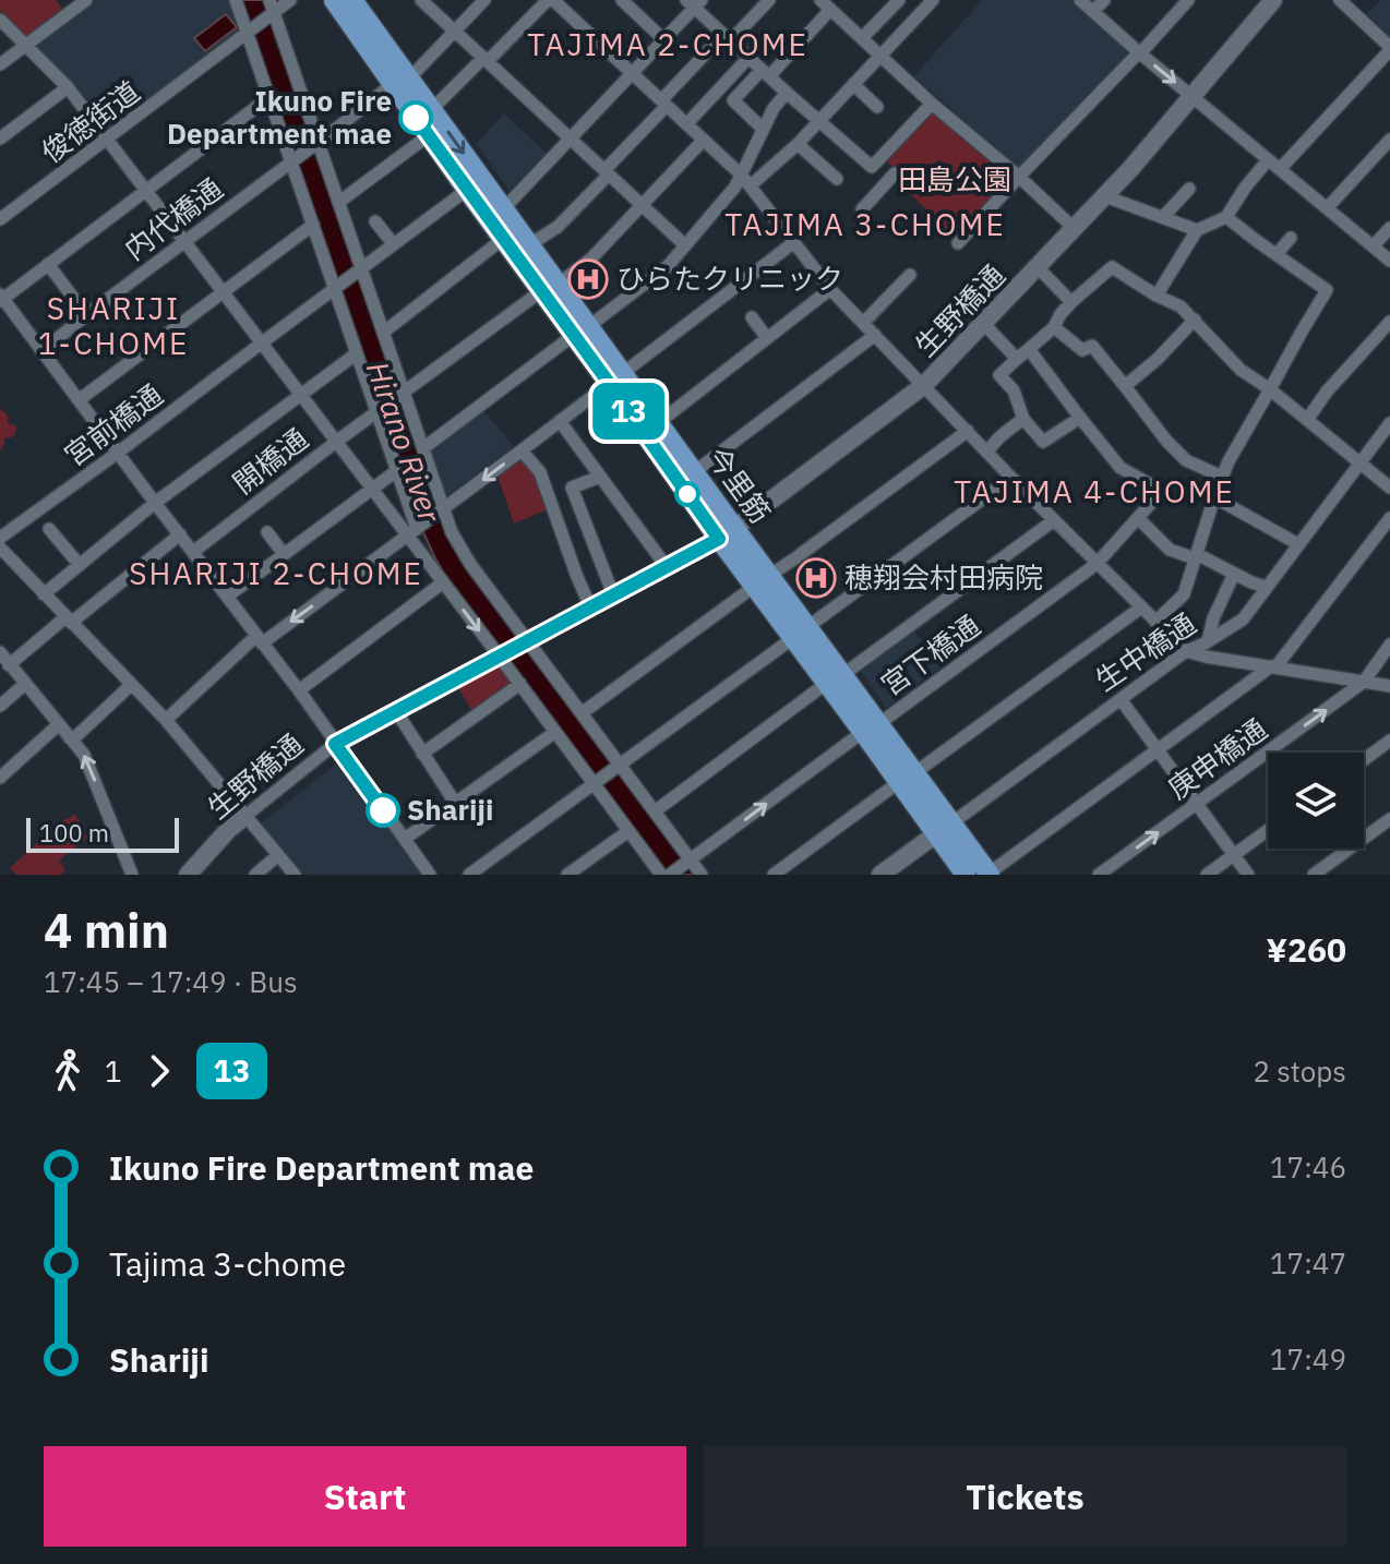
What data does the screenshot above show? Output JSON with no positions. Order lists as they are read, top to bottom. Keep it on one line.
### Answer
{"streets":{"main road":["今里筋"],"street":["俊徳街道","内代橋通","生野橋通","宮前橋通","開橋通","生中橋通","宮下橋通","庚申橋通"]},"crossings":[["生野橋通","今里筋"],["今里筋","生中橋通"],["今里筋","宮下橋通"]],"districts":["TAJIMA 2-CHOME","TAJIMA 3-CHOME","SHARIJI 1-CHOME","TAJIMA 4-CHOME","SHARIJI 2-CHOME"],"water":["Hirano River"],"parks":["田島公園"],"places":{"other":["Ikuno Fire Department mae","Shariji"],"hospital":["ひらたクリニック","穂翔会村田病院"]},"lines":["bus line 13"],"scale_bar":"100 m","page":{"on_map":"13","scale":"100 m","heading":["4 min","17:45 – 17:49 · Bus","¥260"],"legs":["1","13","2 stops"],"list":[{"name":"Ikuno Fire Department mae","value":"17:46"},{"name":"Tajima 3-chome","value":"17:47"},{"name":"Shariji","value":"17:49"}],"buttons":["Start","Tickets"]}}
